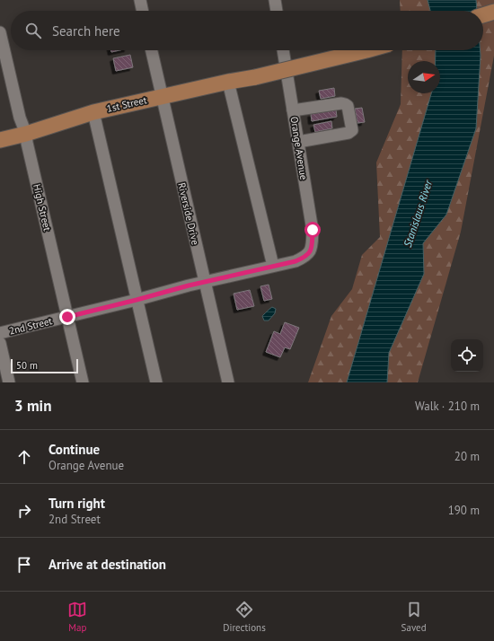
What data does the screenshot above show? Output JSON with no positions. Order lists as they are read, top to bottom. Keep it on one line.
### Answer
{"streets":{"main road":["1st Street"],"street":["Orange Avenue","High Street","Riverside Drive","2nd Street"]},"crossings":[["1st Street","High Street"],["1st Street","Riverside Drive"],["Orange Avenue","2nd Street"],["High Street","2nd Street"],["Riverside Drive","2nd Street"]],"water":["Stanislaus River"],"scale_bar":"50 m","north":"right","page":{"search":"Search here","scale":"50 m","heading":["3 min","Walk · 210 m"],"list":[["Continue","Orange Avenue","20 m"],["Turn right","2nd Street","190 m"],"Arrive at destination"],"nav":["Map","Directions","Saved"]}}
